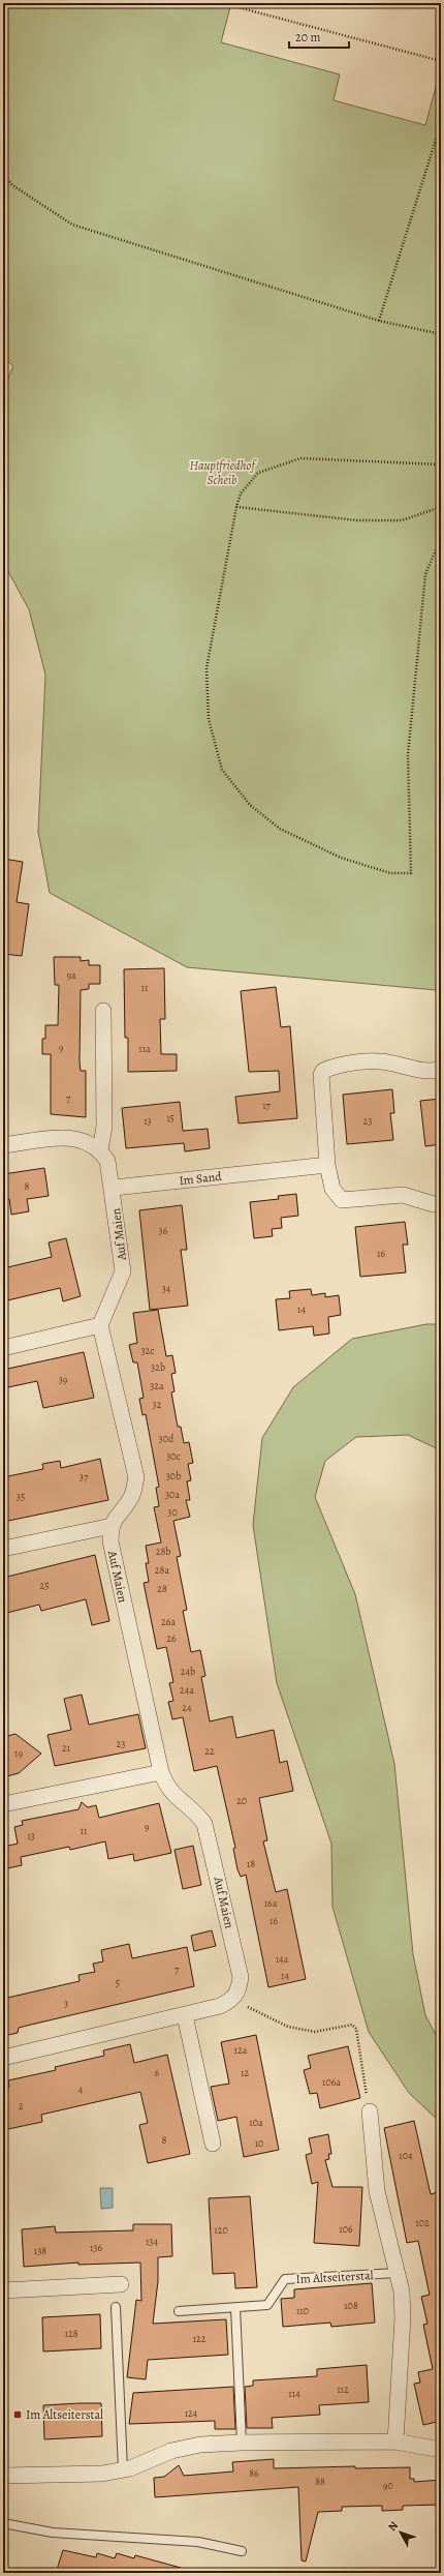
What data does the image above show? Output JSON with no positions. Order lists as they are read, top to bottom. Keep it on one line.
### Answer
{"streets":{"street":["Im Sand","Auf Maien"],"lane":["Im Altseiterstal"]},"crossings":[["Im Sand","Auf Maien"]],"parks":["Hauptfriedhof Scheib"],"places":{"transit":["Im Altseiterstal"]},"house_numbers":["9a","11","9","11a","7","17","15","13","23","8","36","16","34","14","32c","32b","39","32a","32","30d","30c","30b","37","30a","35","30","28b","28a","25","28","26a","26","24b","24a","24","23","21","22","19","20","9","11","13","18","16a","16","14a","7","14","5","3","12a","6","12","106a","4","2","10a","8","10","104","102","106","120","134","136","138","108","110","128","122","112","114","124","86","88","90"],"scale_bar":"20 m","north":"top left"}
